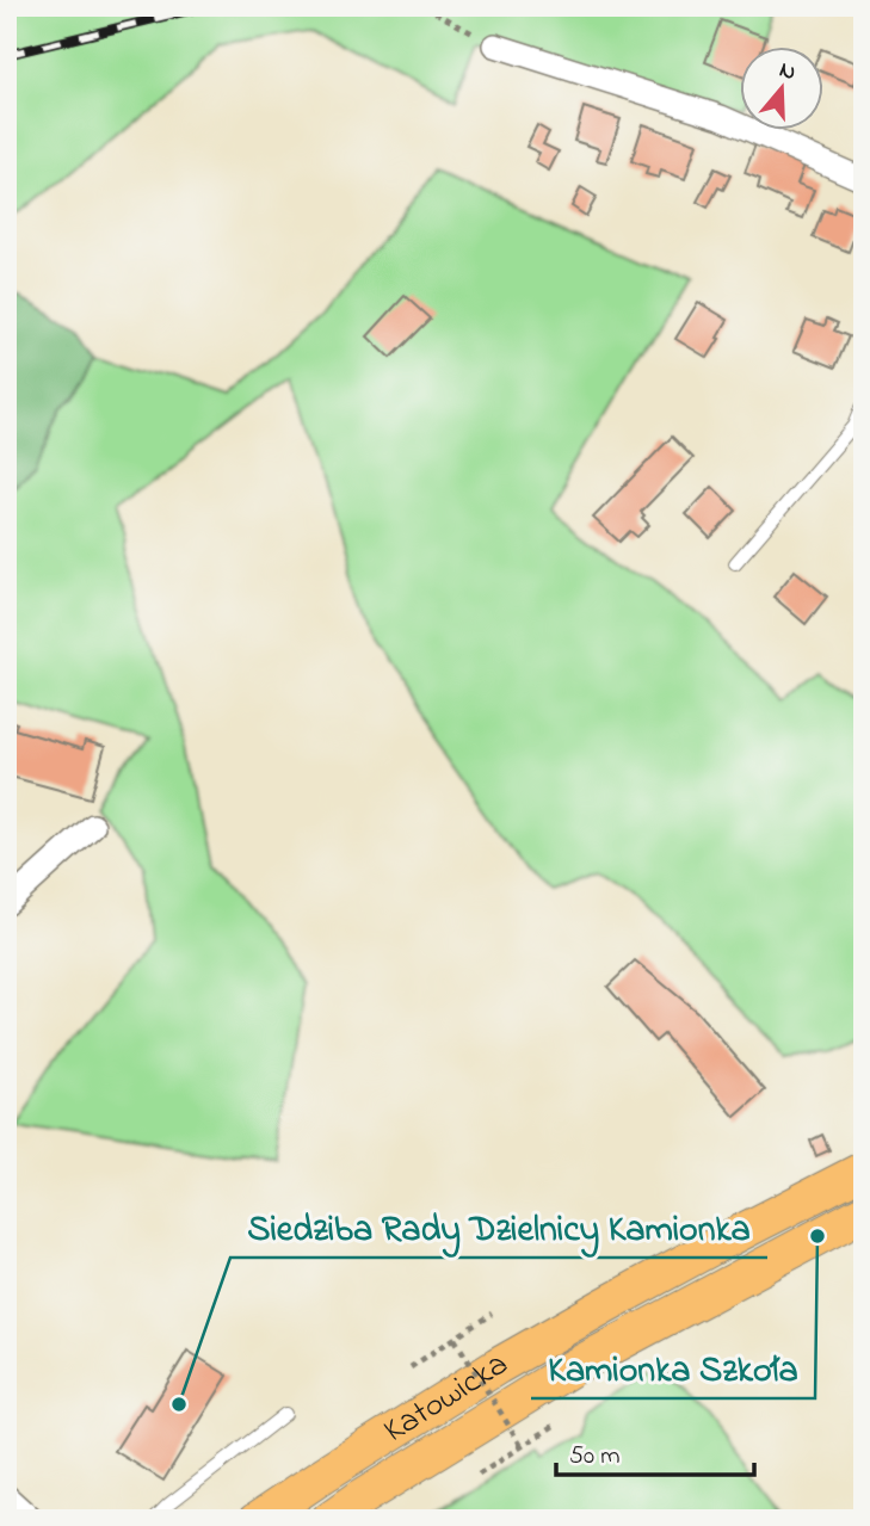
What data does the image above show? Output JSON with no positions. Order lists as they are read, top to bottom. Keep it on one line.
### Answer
{"streets":{"main road":["Katowicka"]},"places":["Kamionka Szkoła","Siedziba Rady Dzielnicy Kamionka"],"scale_bar":"50 m","north":"top"}
